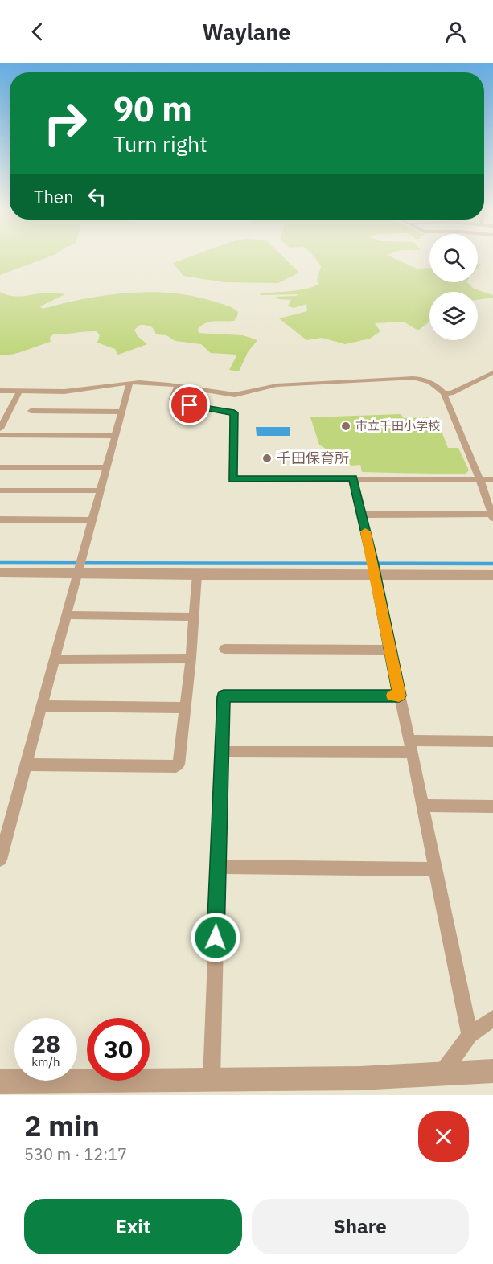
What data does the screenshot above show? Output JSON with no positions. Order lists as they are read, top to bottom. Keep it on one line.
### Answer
{"places":["市立千田小学校","千田保育所"],"page":{"header":"Waylane","turn":["90 m","Turn right"],"then":"Then","speed":"28 km/h","limit":"30","heading":["2 min","530 m · 12:17"],"buttons":["Exit","Share"]}}
